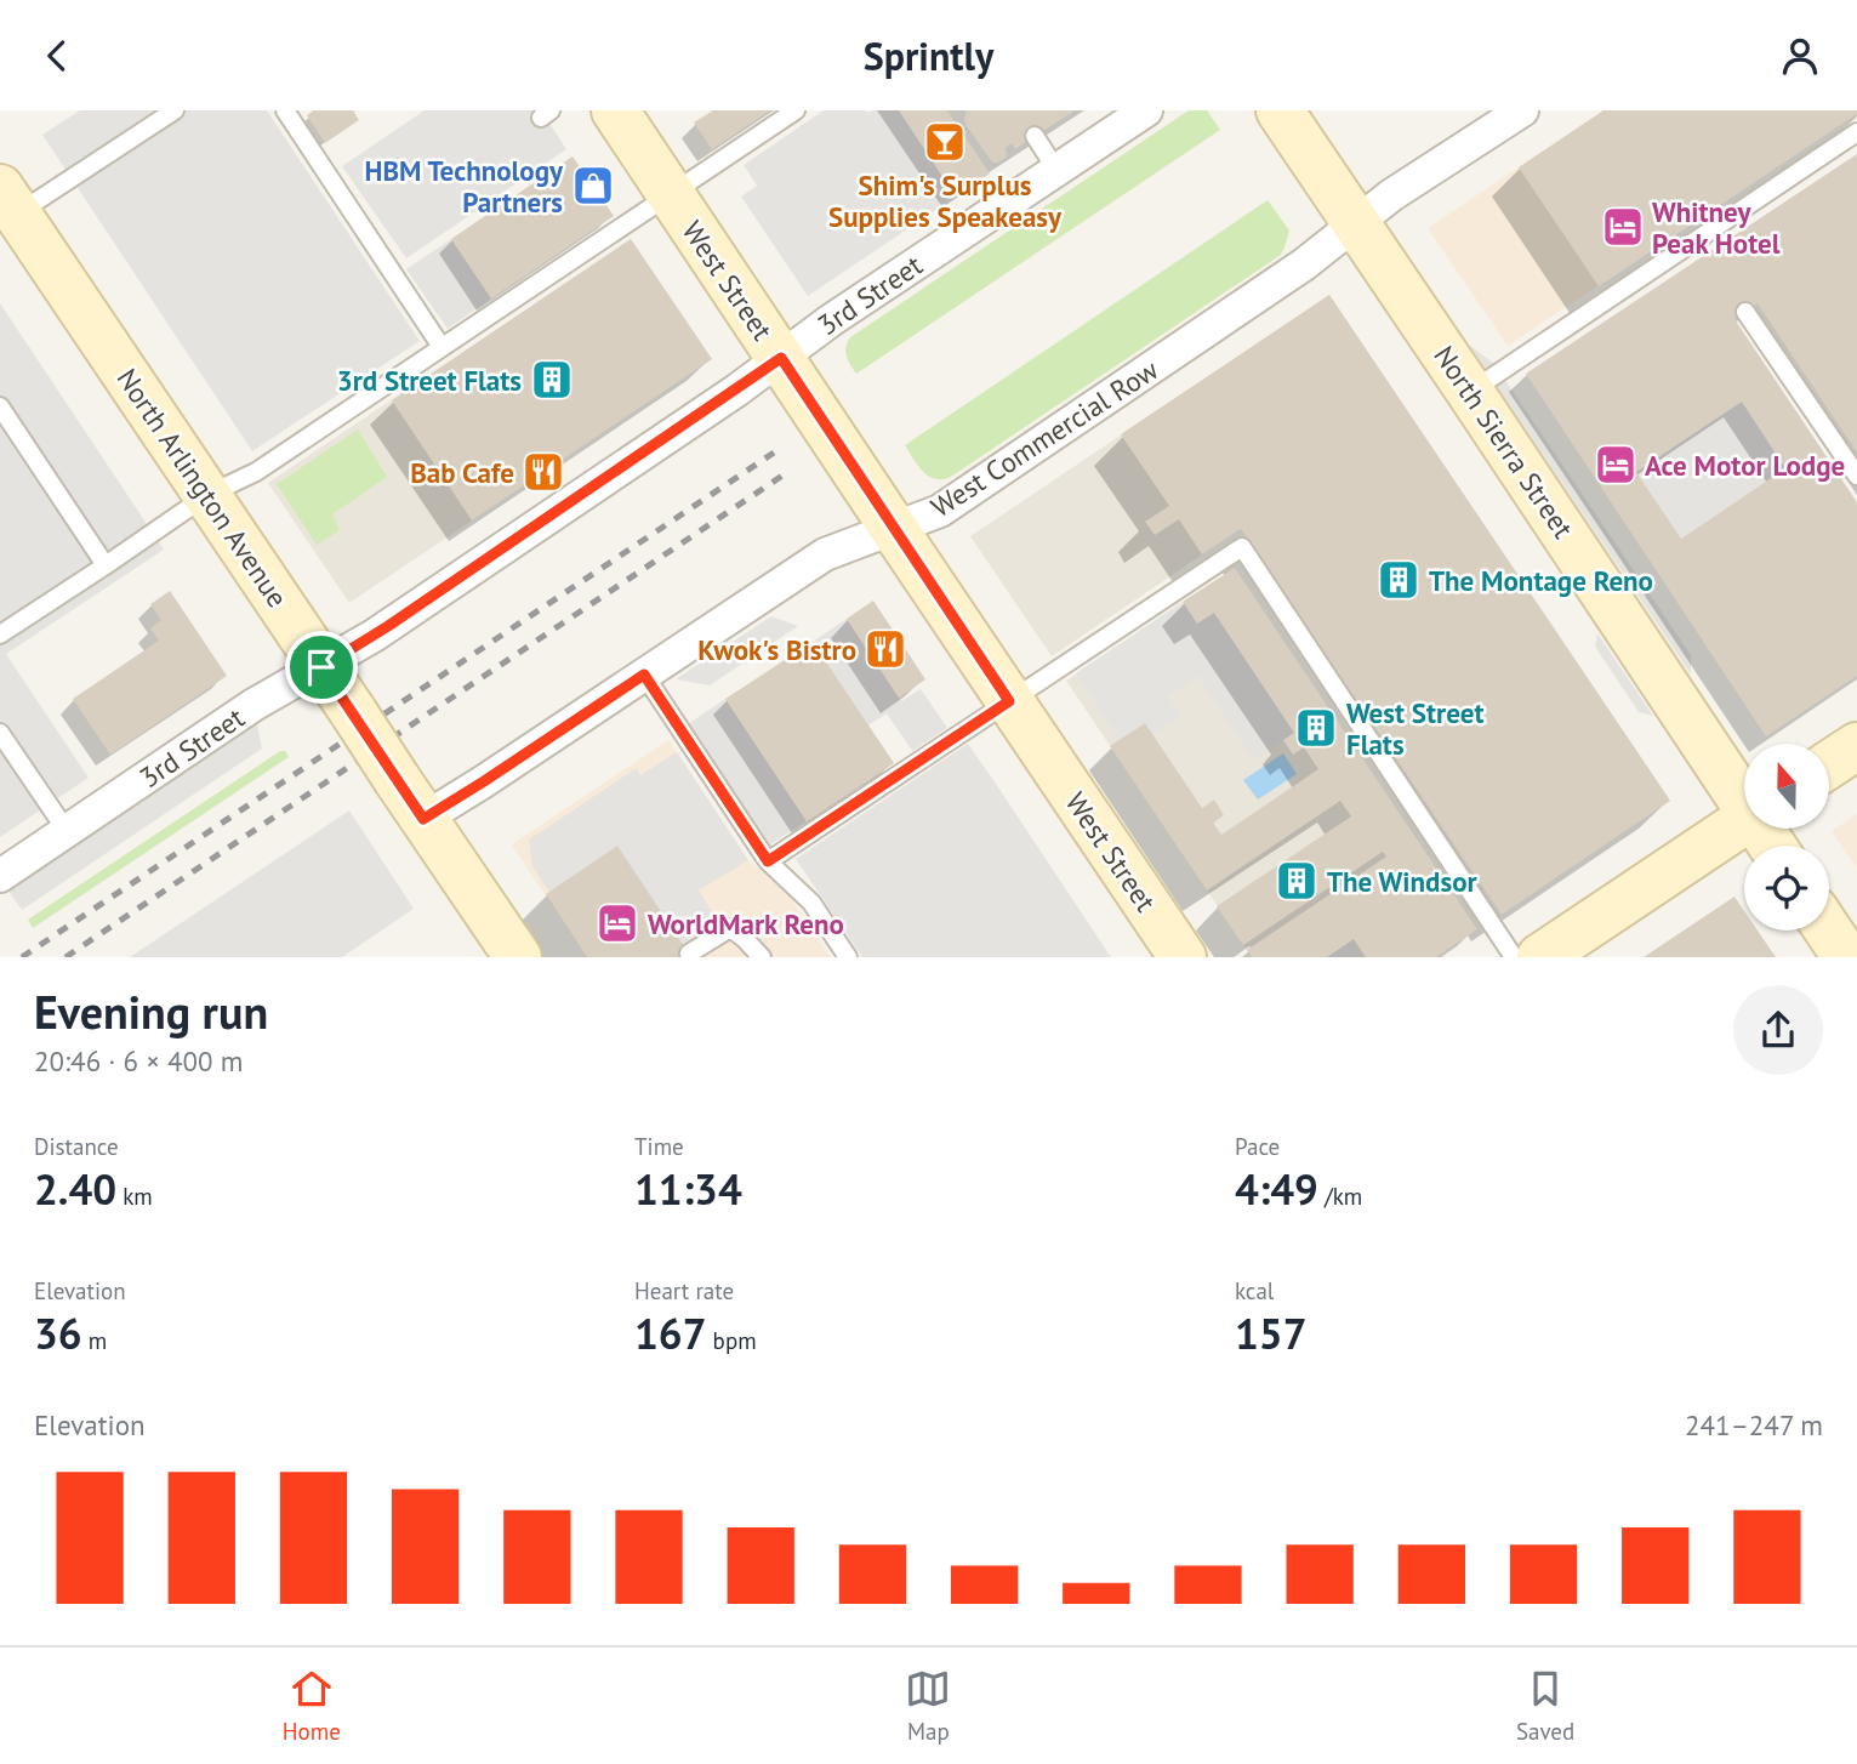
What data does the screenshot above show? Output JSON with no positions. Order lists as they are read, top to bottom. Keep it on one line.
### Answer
{"streets":{"main road":["West Street","North Sierra Street","North Arlington Avenue"],"street":["3rd Street","West Commercial Row"]},"crossings":[["West Street","3rd Street"],["West Street","West Commercial Row"],["3rd Street","North Arlington Avenue"],["West Commercial Row","North Sierra Street"],["West Commercial Row","North Arlington Avenue"]],"places":{"bar":["Shim's Surplus Supplies Speakeasy"],"shop":["HBM Technology Partners"],"hotel":["Whitney Peak Hotel","Ace Motor Lodge","WorldMark Reno"],"building":["3rd Street Flats","The Montage Reno","West Street Flats","The Windsor"],"restaurant":["Bab Cafe","Kwok's Bistro"]},"north":"top","page":{"header":"Sprintly","heading":["Evening run","20:46 · 6 × 400 m"],"stats":[["Distance","2.40 km"],["Time","11:34"],["Pace","4:49 /km"],["Elevation","36 m"],["Heart rate","167 bpm"],["kcal","157"]],"chart":["Elevation","241–247 m"],"tabs":["Home","Map","Saved"]}}
